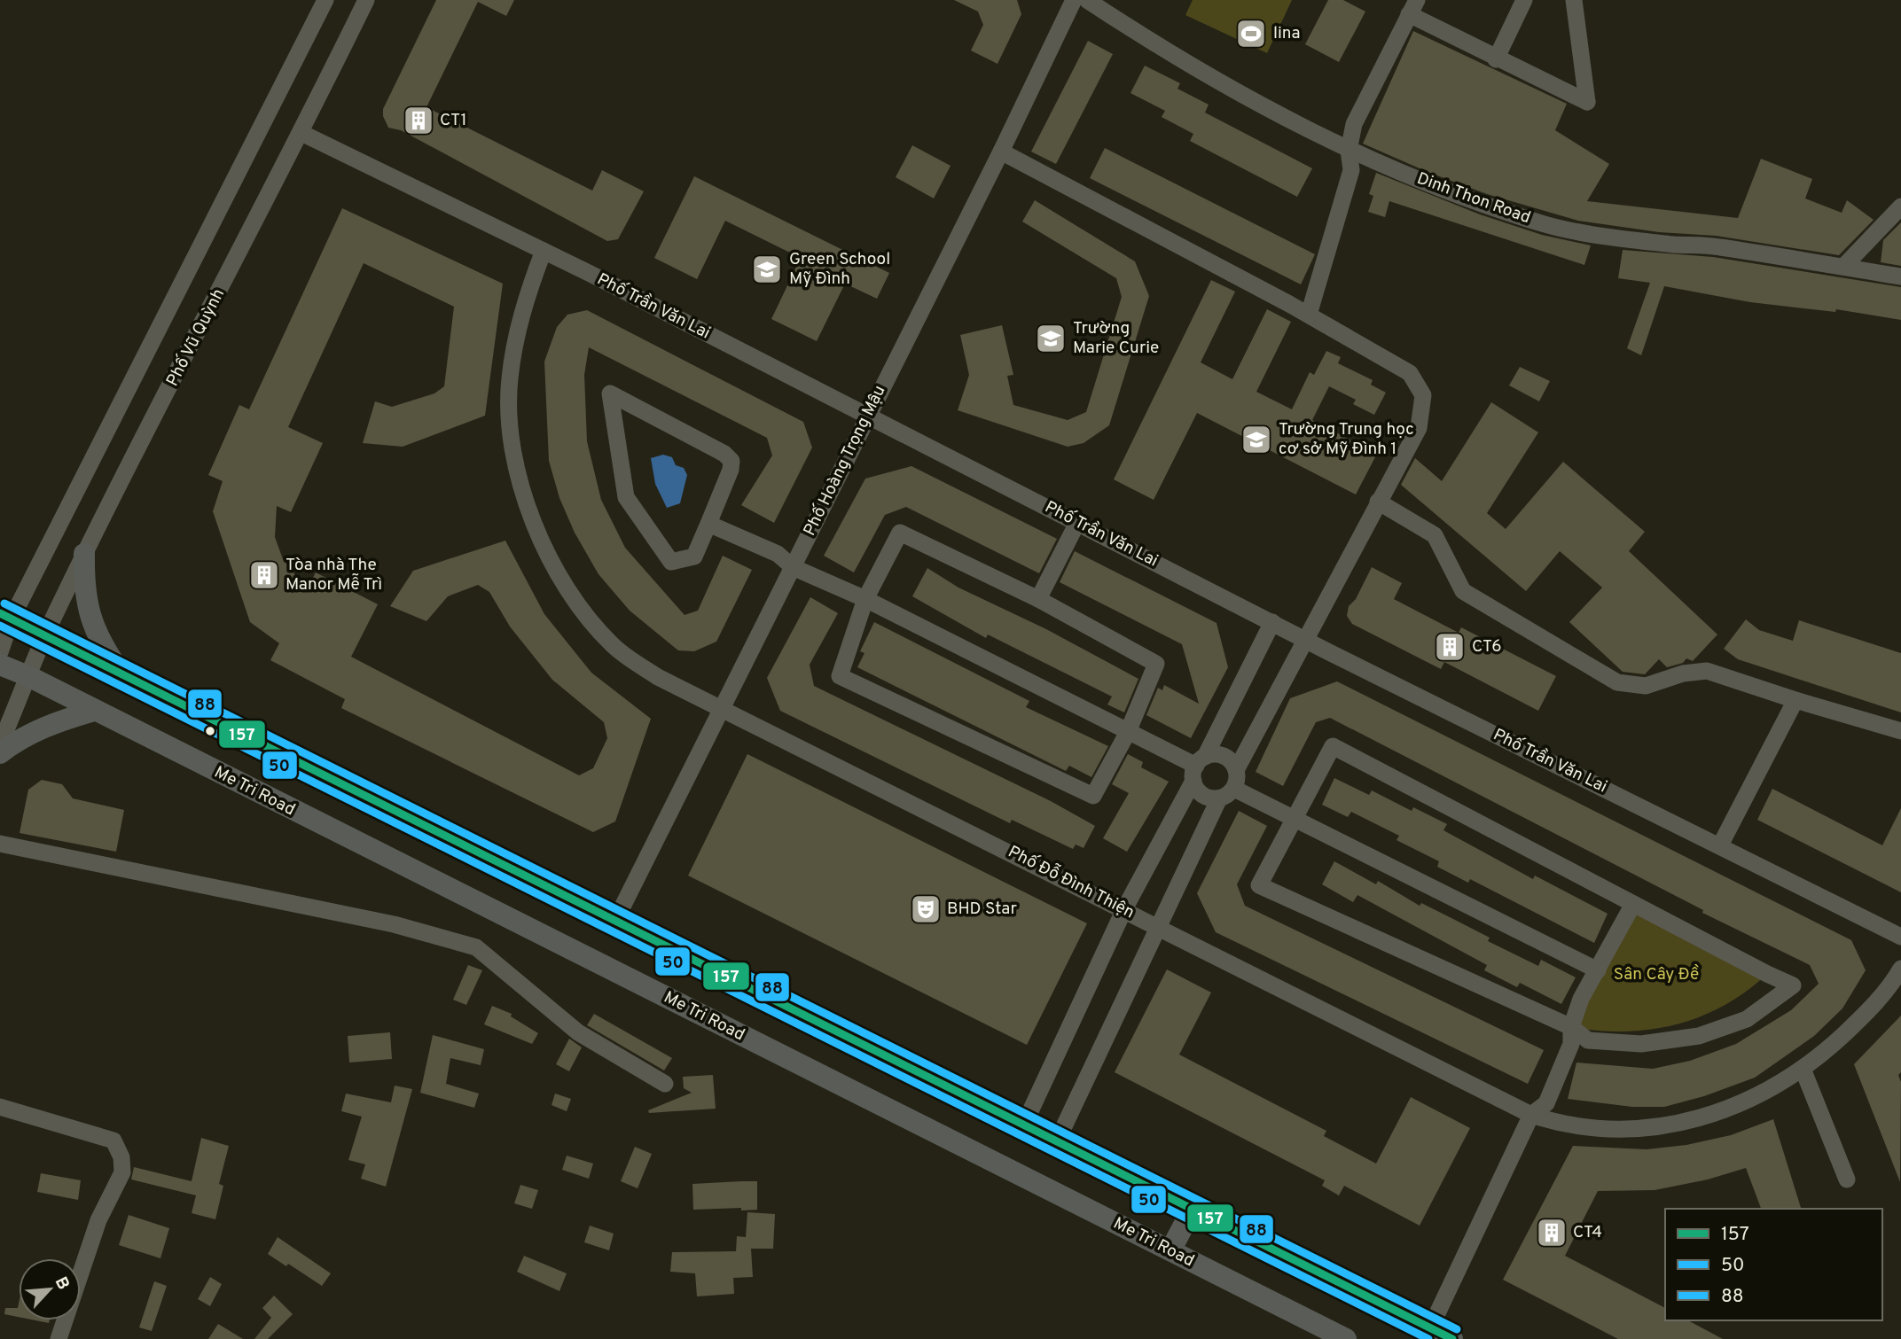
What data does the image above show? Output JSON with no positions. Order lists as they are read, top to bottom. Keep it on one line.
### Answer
{"streets":{"main road":["Me Tri Road"],"street":["Dinh Thon Road","Phố Trần Văn Lai","Phố Vũ Quỳnh","Phố Hoàng Trọng Mậu","Phố Đỗ Đình Thiện"]},"crossings":[["Phố Trần Văn Lai","Phố Vũ Quỳnh"],["Phố Trần Văn Lai","Phố Hoàng Trọng Mậu"],["Phố Trần Văn Lai","Phố Đỗ Đình Thiện"],["Phố Vũ Quỳnh","Me Tri Road"],["Phố Hoàng Trọng Mậu","Phố Đỗ Đình Thiện"]],"parks":["Sân Cây Đề"],"places":{"sports":["lina"],"building":["CT1","Tòa nhà The Manor Mễ Trì","CT6","CT4"],"school or university":["Green School Mỹ Đình","Trường Marie Curie","Trường Trung học cơ sở Mỹ Đình 1"],"theatre":["BHD Star"]},"lines":["transit line 88","transit line 157","transit line 50"],"legend":["157","50","88"],"north":"top right"}
